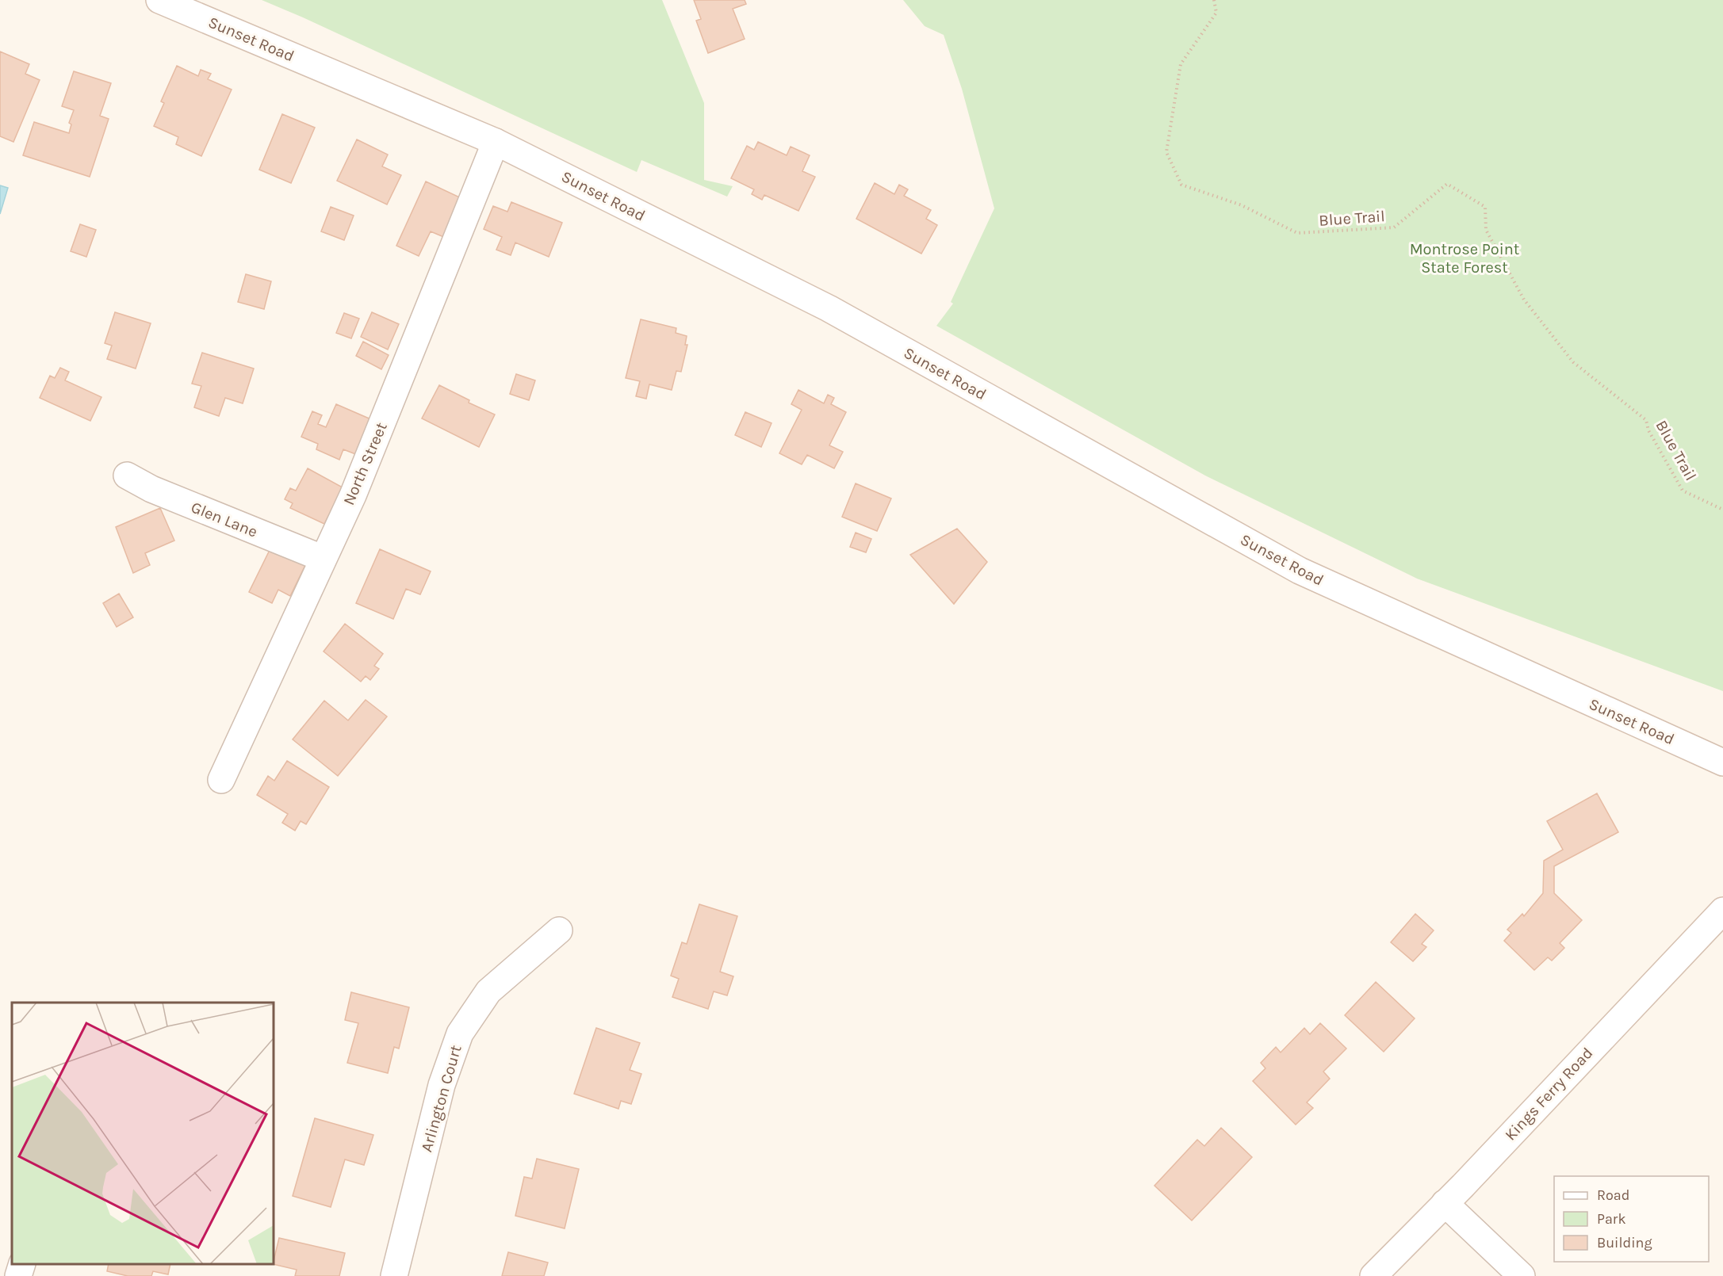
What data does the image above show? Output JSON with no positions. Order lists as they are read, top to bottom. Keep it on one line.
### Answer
{"streets":{"street":["Sunset Road","North Street","Glen Lane","Kings Ferry Road","Arlington Court"],"path":["Blue Trail"]},"crossings":[["Sunset Road","North Street"],["North Street","Glen Lane"]],"parks":["Montrose Point State Forest"],"legend":["Road","Park","Building"]}
